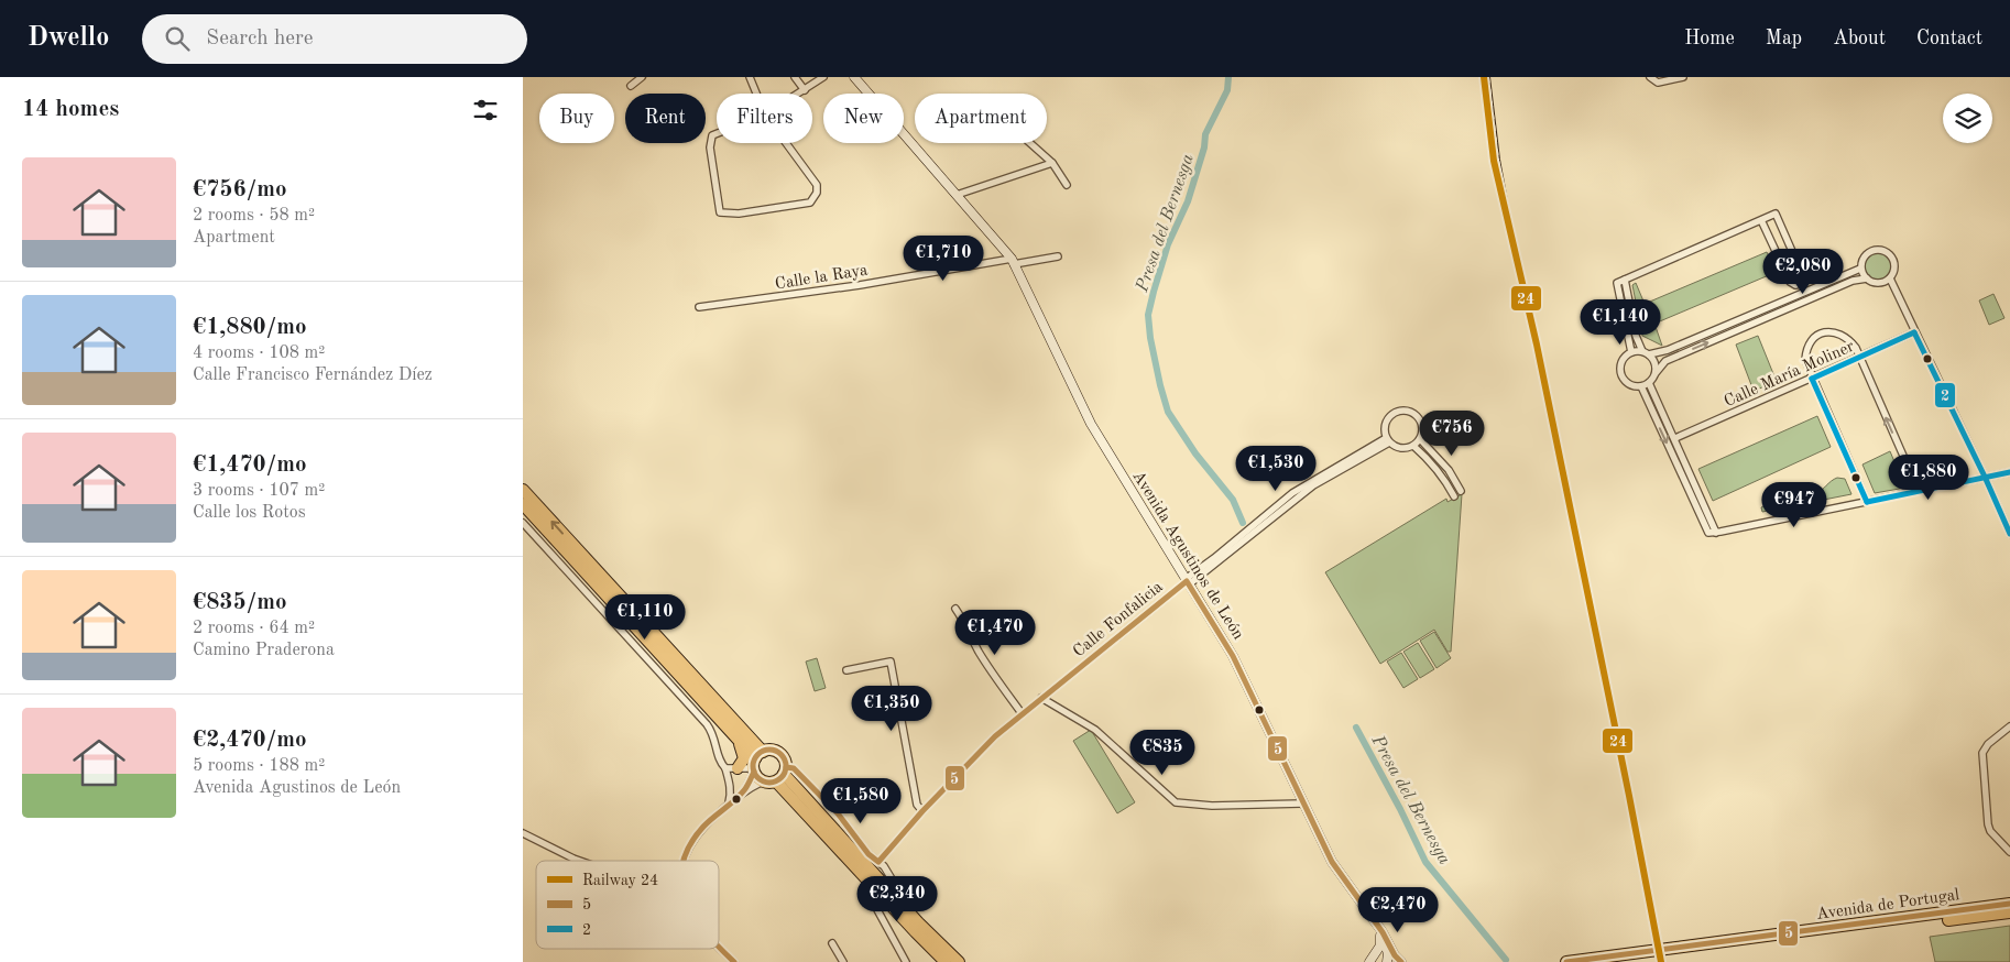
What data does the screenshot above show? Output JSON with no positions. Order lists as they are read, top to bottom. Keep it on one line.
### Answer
{"streets":{"highway":["Avenida de Portugal"],"street":["Calle la Raya","Calle María Moliner","Avenida Agustinos de León","Calle Fonfalicia"]},"crossings":[["Calle la Raya","Avenida Agustinos de León"],["Avenida Agustinos de León","Calle Fonfalicia"]],"water":["Presa del Bernesga"],"lines":["rail line 24","transit line 2","transit line 5"],"legend":["Railway 24","5","2"],"page":{"header":"Dwello","search":"Search here","nav":["Home","Map","About","Contact"],"heading":"14 homes","chip":["Buy","Rent","Filters","New","Apartment"],"list":[{"name":"€756/mo","note":"2 rooms · 58 m² · Apartment"},{"name":"€1,880/mo","note":"4 rooms · 108 m² · Calle Francisco Fernández Díez"},{"name":"€1,470/mo","note":"3 rooms · 107 m² · Calle los Rotos"},{"name":"€835/mo","note":"2 rooms · 64 m² · Camino Praderona"},{"name":"€2,470/mo","note":"5 rooms · 188 m² · Avenida Agustinos de León"}],"price":["€1,710","€2,080","€1,140","€756","€1,530","€1,880","€947","€1,110","€1,470","€1,350","€835","€1,580","€2,340","€2,470"]}}
